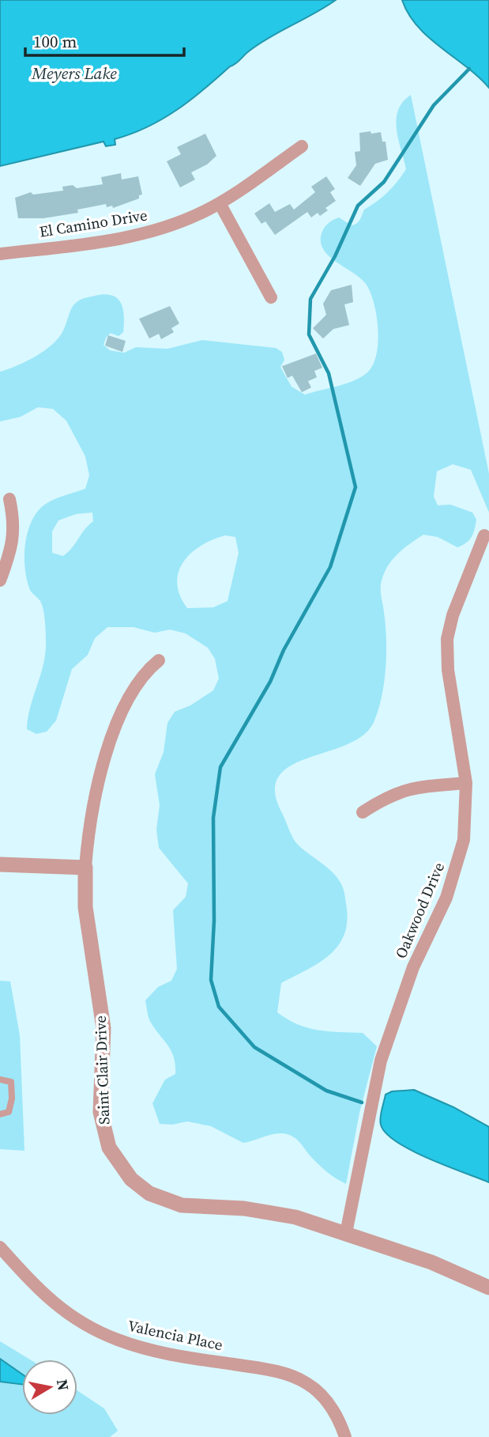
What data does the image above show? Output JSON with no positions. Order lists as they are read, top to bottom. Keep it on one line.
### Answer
{"streets":{"street":["El Camino Drive","Oakwood Drive","Saint Clair Drive","Valencia Place"]},"crossings":[["Oakwood Drive","Saint Clair Drive"]],"water":["Meyers Lake"],"scale_bar":"100 m","north":"right"}
